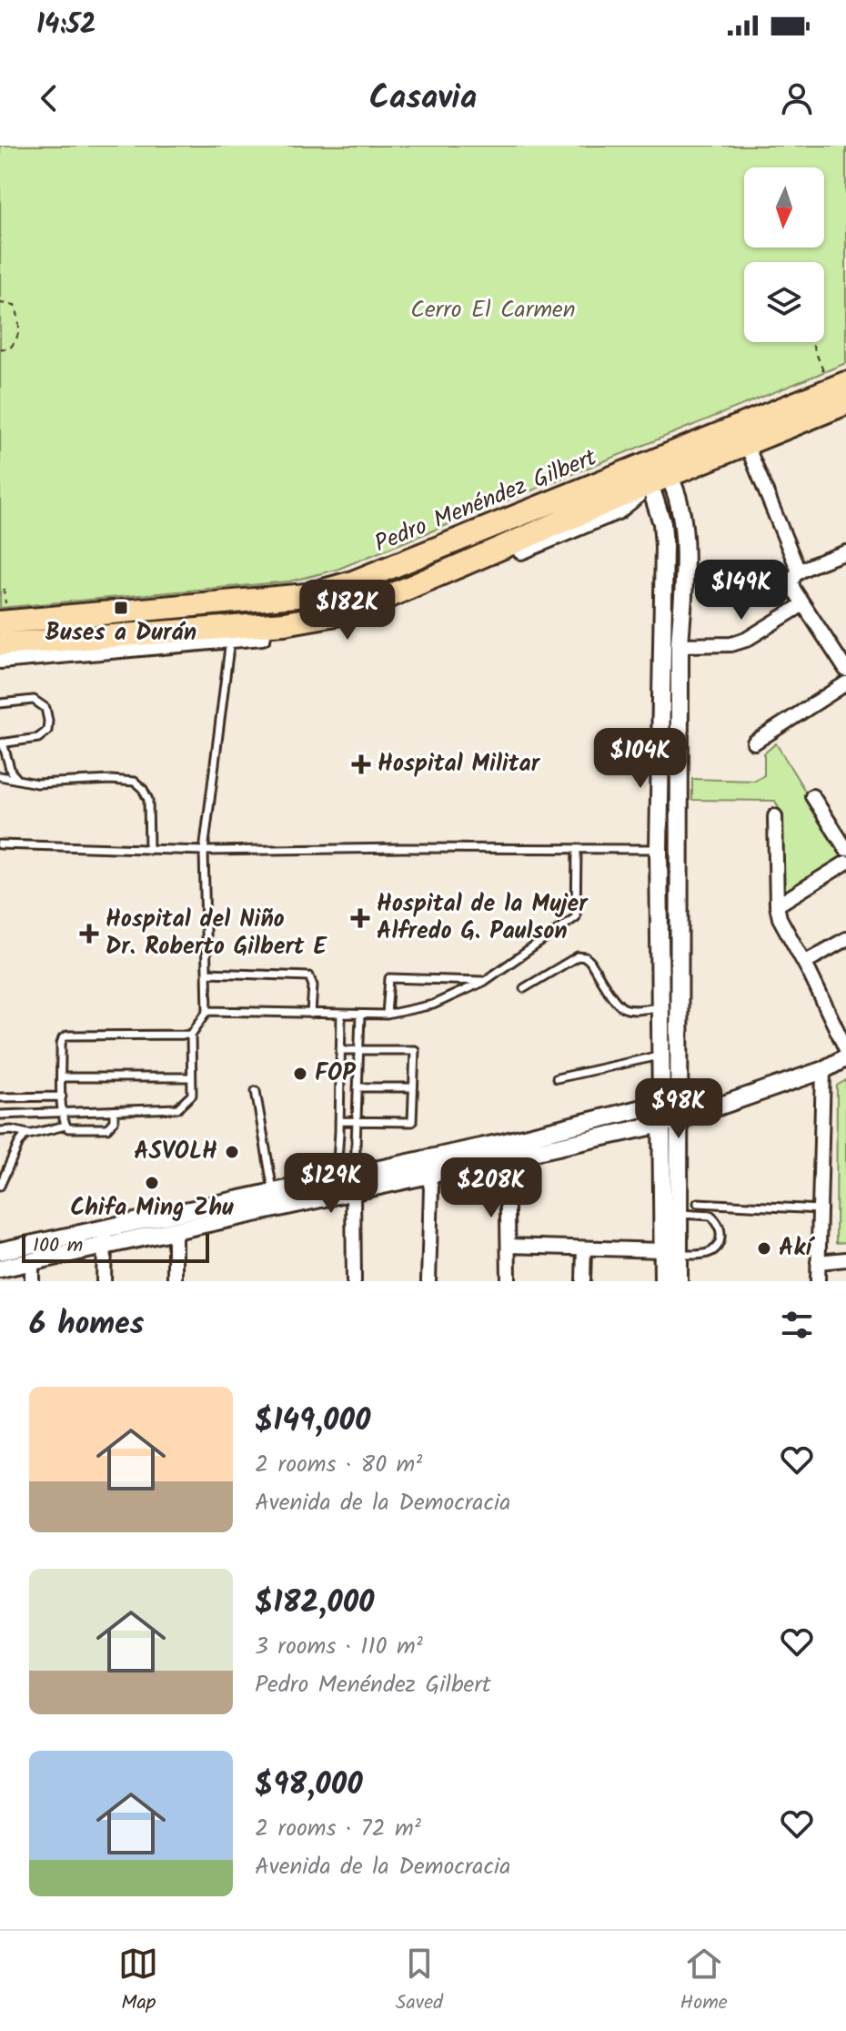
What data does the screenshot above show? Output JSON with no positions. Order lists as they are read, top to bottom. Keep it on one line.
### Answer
{"streets":{"main road":["Pedro Menéndez Gilbert"]},"parks":["Cerro El Carmen"],"places":{"transit":["Buses a Durán"],"health":["Hospital Militar","Hospital de la Mujer Alfredo G. Paulson","Hospital del Niño Dr. Roberto Gilbert E"],"other":["FOP","ASVOLH","Chifa Ming Zhu","Akí"]},"scale_bar":"100 m","north":"bottom","page":{"status":"14:52","header":"Casavia","price":["$149K","$182K","$104K","$98K","$129K","$208K"],"scale":"100 m","heading":"6 homes","list":[{"name":"$149,000","note":"2 rooms · 80 m² · Avenida de la Democracia"},{"name":"$182,000","note":"3 rooms · 110 m² · Pedro Menéndez Gilbert"},{"name":"$98,000","note":"2 rooms · 72 m² · Avenida de la Democracia"}],"tabs":["Map","Saved","Home"]}}
